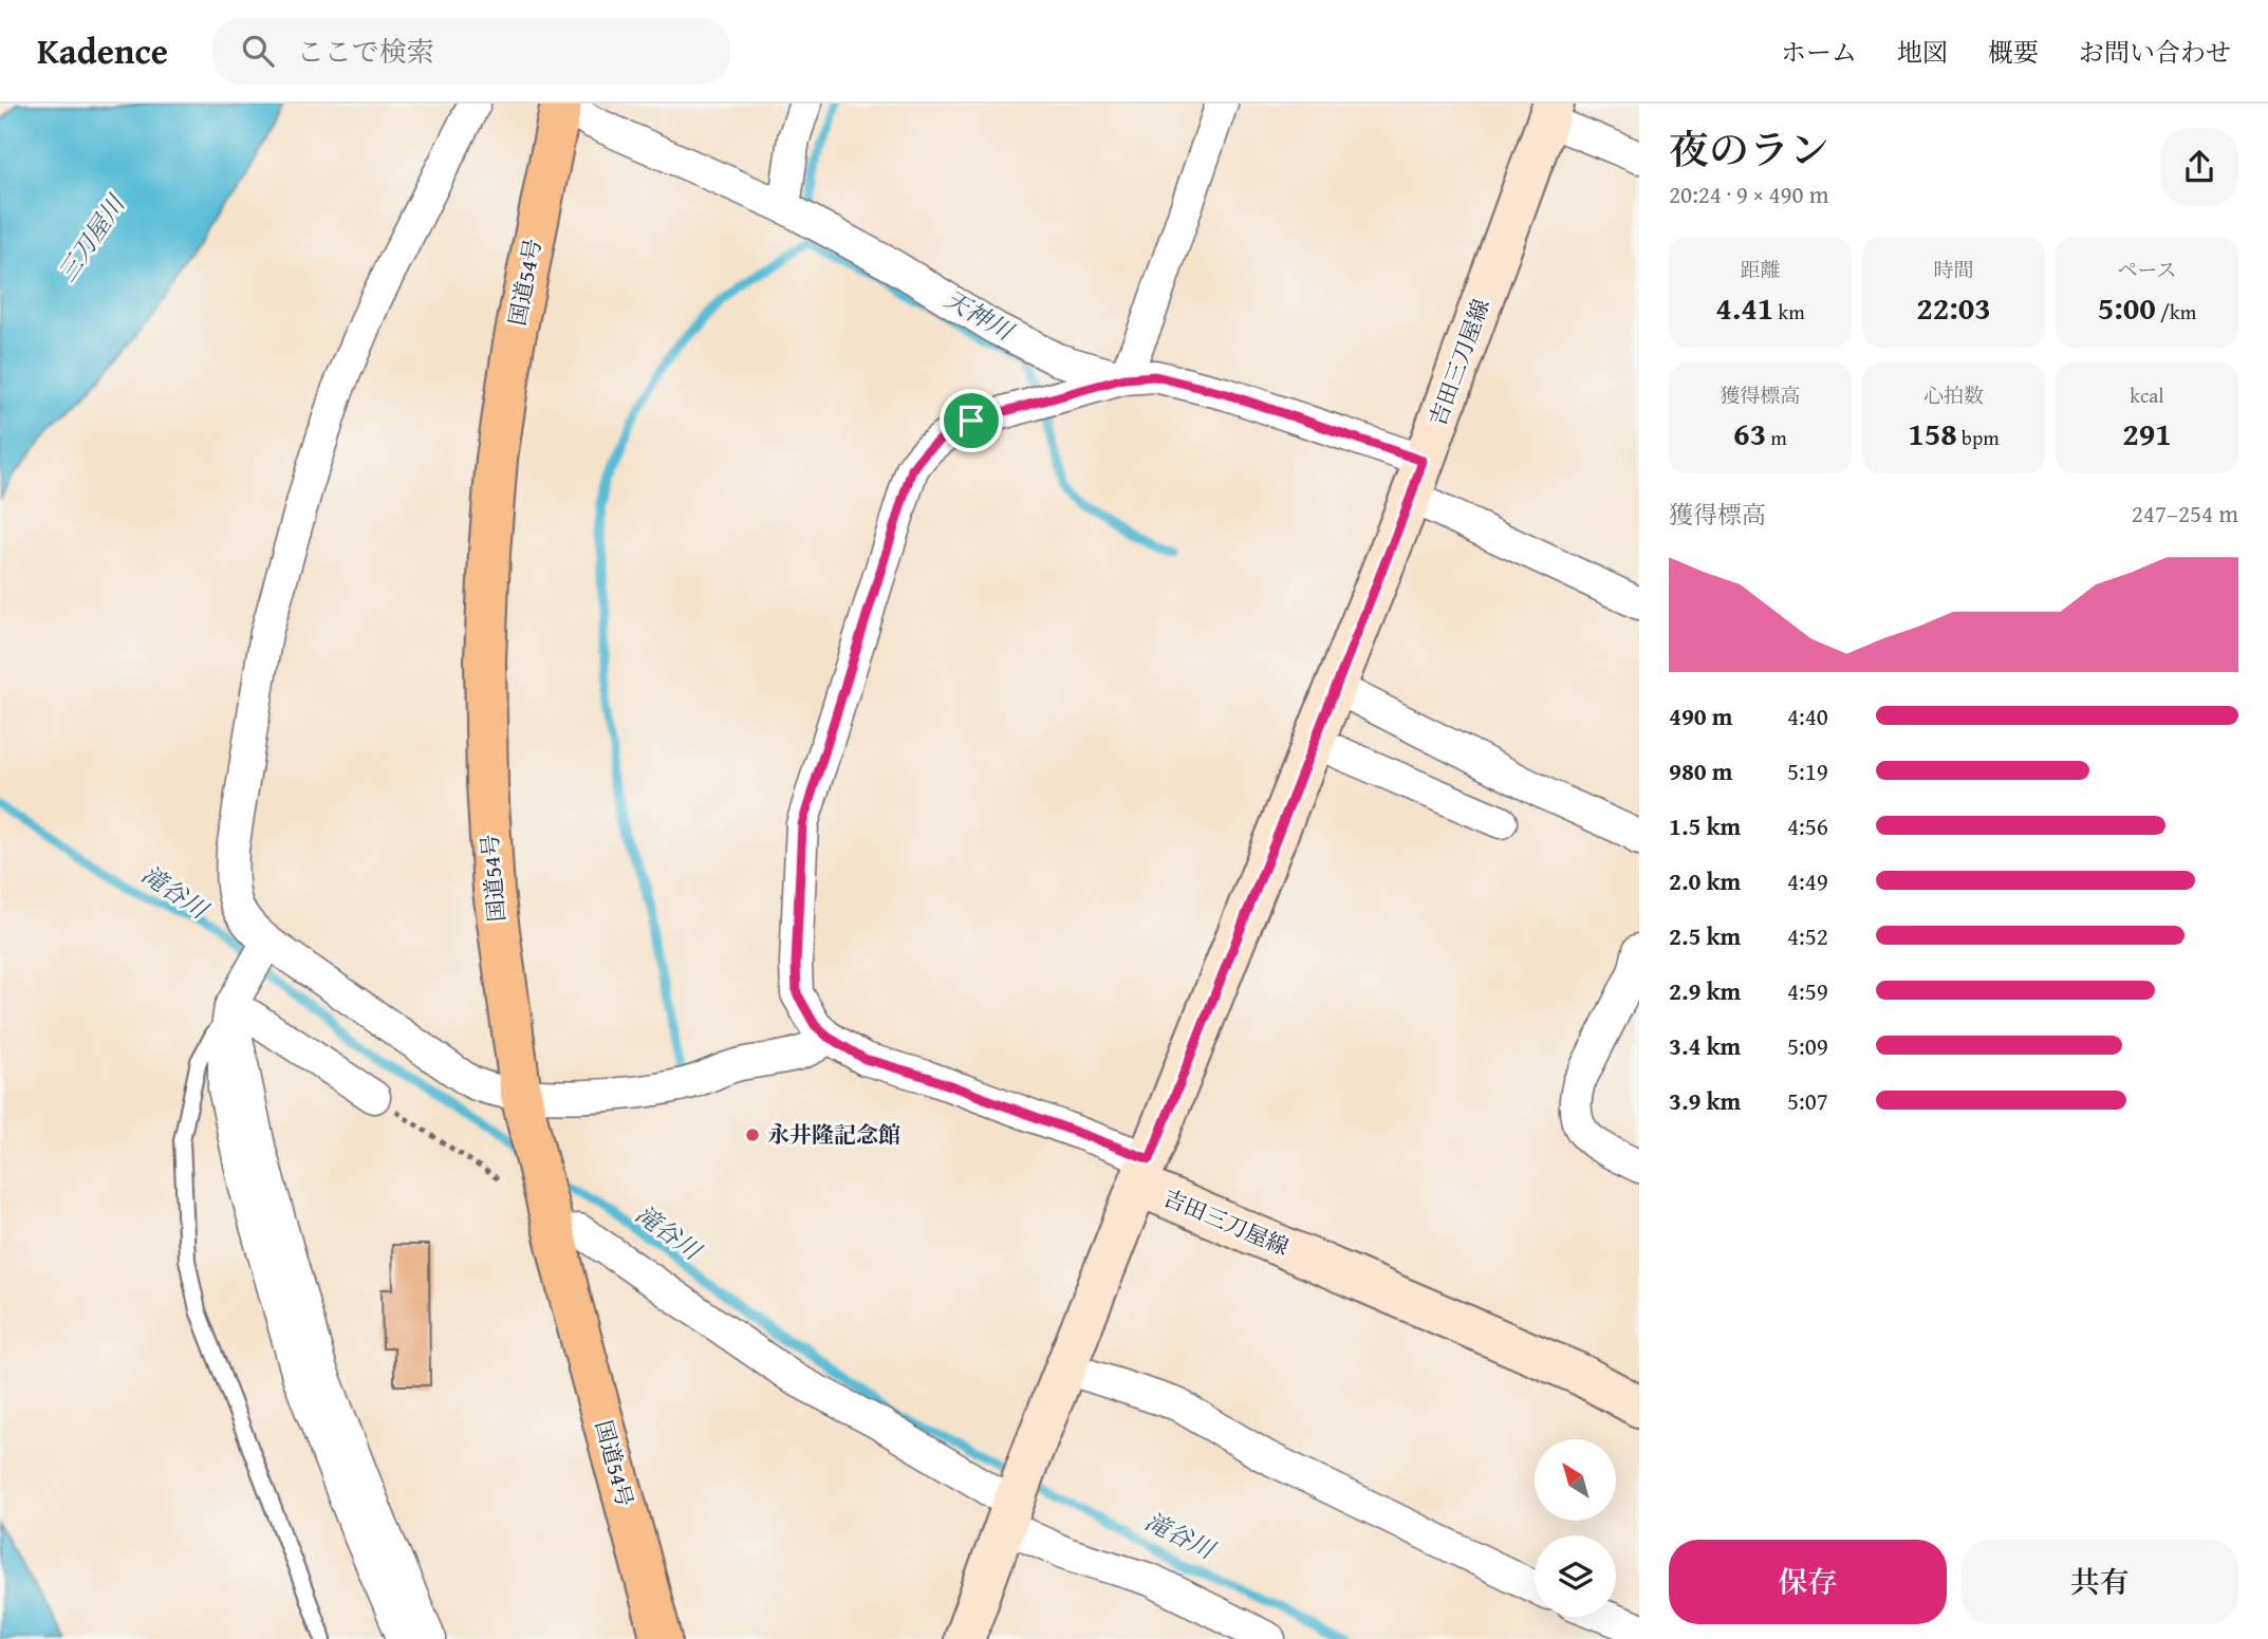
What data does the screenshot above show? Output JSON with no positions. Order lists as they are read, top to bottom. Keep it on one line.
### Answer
{"streets":{"highway":["国道54号"],"main road":["吉田三刀屋線"]},"water":["三刀屋川","天神川","滝谷川"],"places":["永井隆記念館"],"north":"top left","page":{"header":"Kadence","search":"ここで検索","nav":["ホーム","地図","概要","お問い合わせ"],"heading":["夜のラン","20:24 · 9 × 490 m"],"stats":[["距離","4.41 km"],["時間","22:03"],["ペース","5:00 /km"],["獲得標高","63 m"],["心拍数","158 bpm"],["kcal","291"]],"chart":["獲得標高","247–254 m"],"list":[{"name":"490 m","note":"4:40"},{"name":"980 m","note":"5:19"},{"name":"1.5 km","note":"4:56"},{"name":"2.0 km","note":"4:49"},{"name":"2.5 km","note":"4:52"},{"name":"2.9 km","note":"4:59"},{"name":"3.4 km","note":"5:09"},{"name":"3.9 km","note":"5:07"}],"buttons":["保存","共有"]}}
